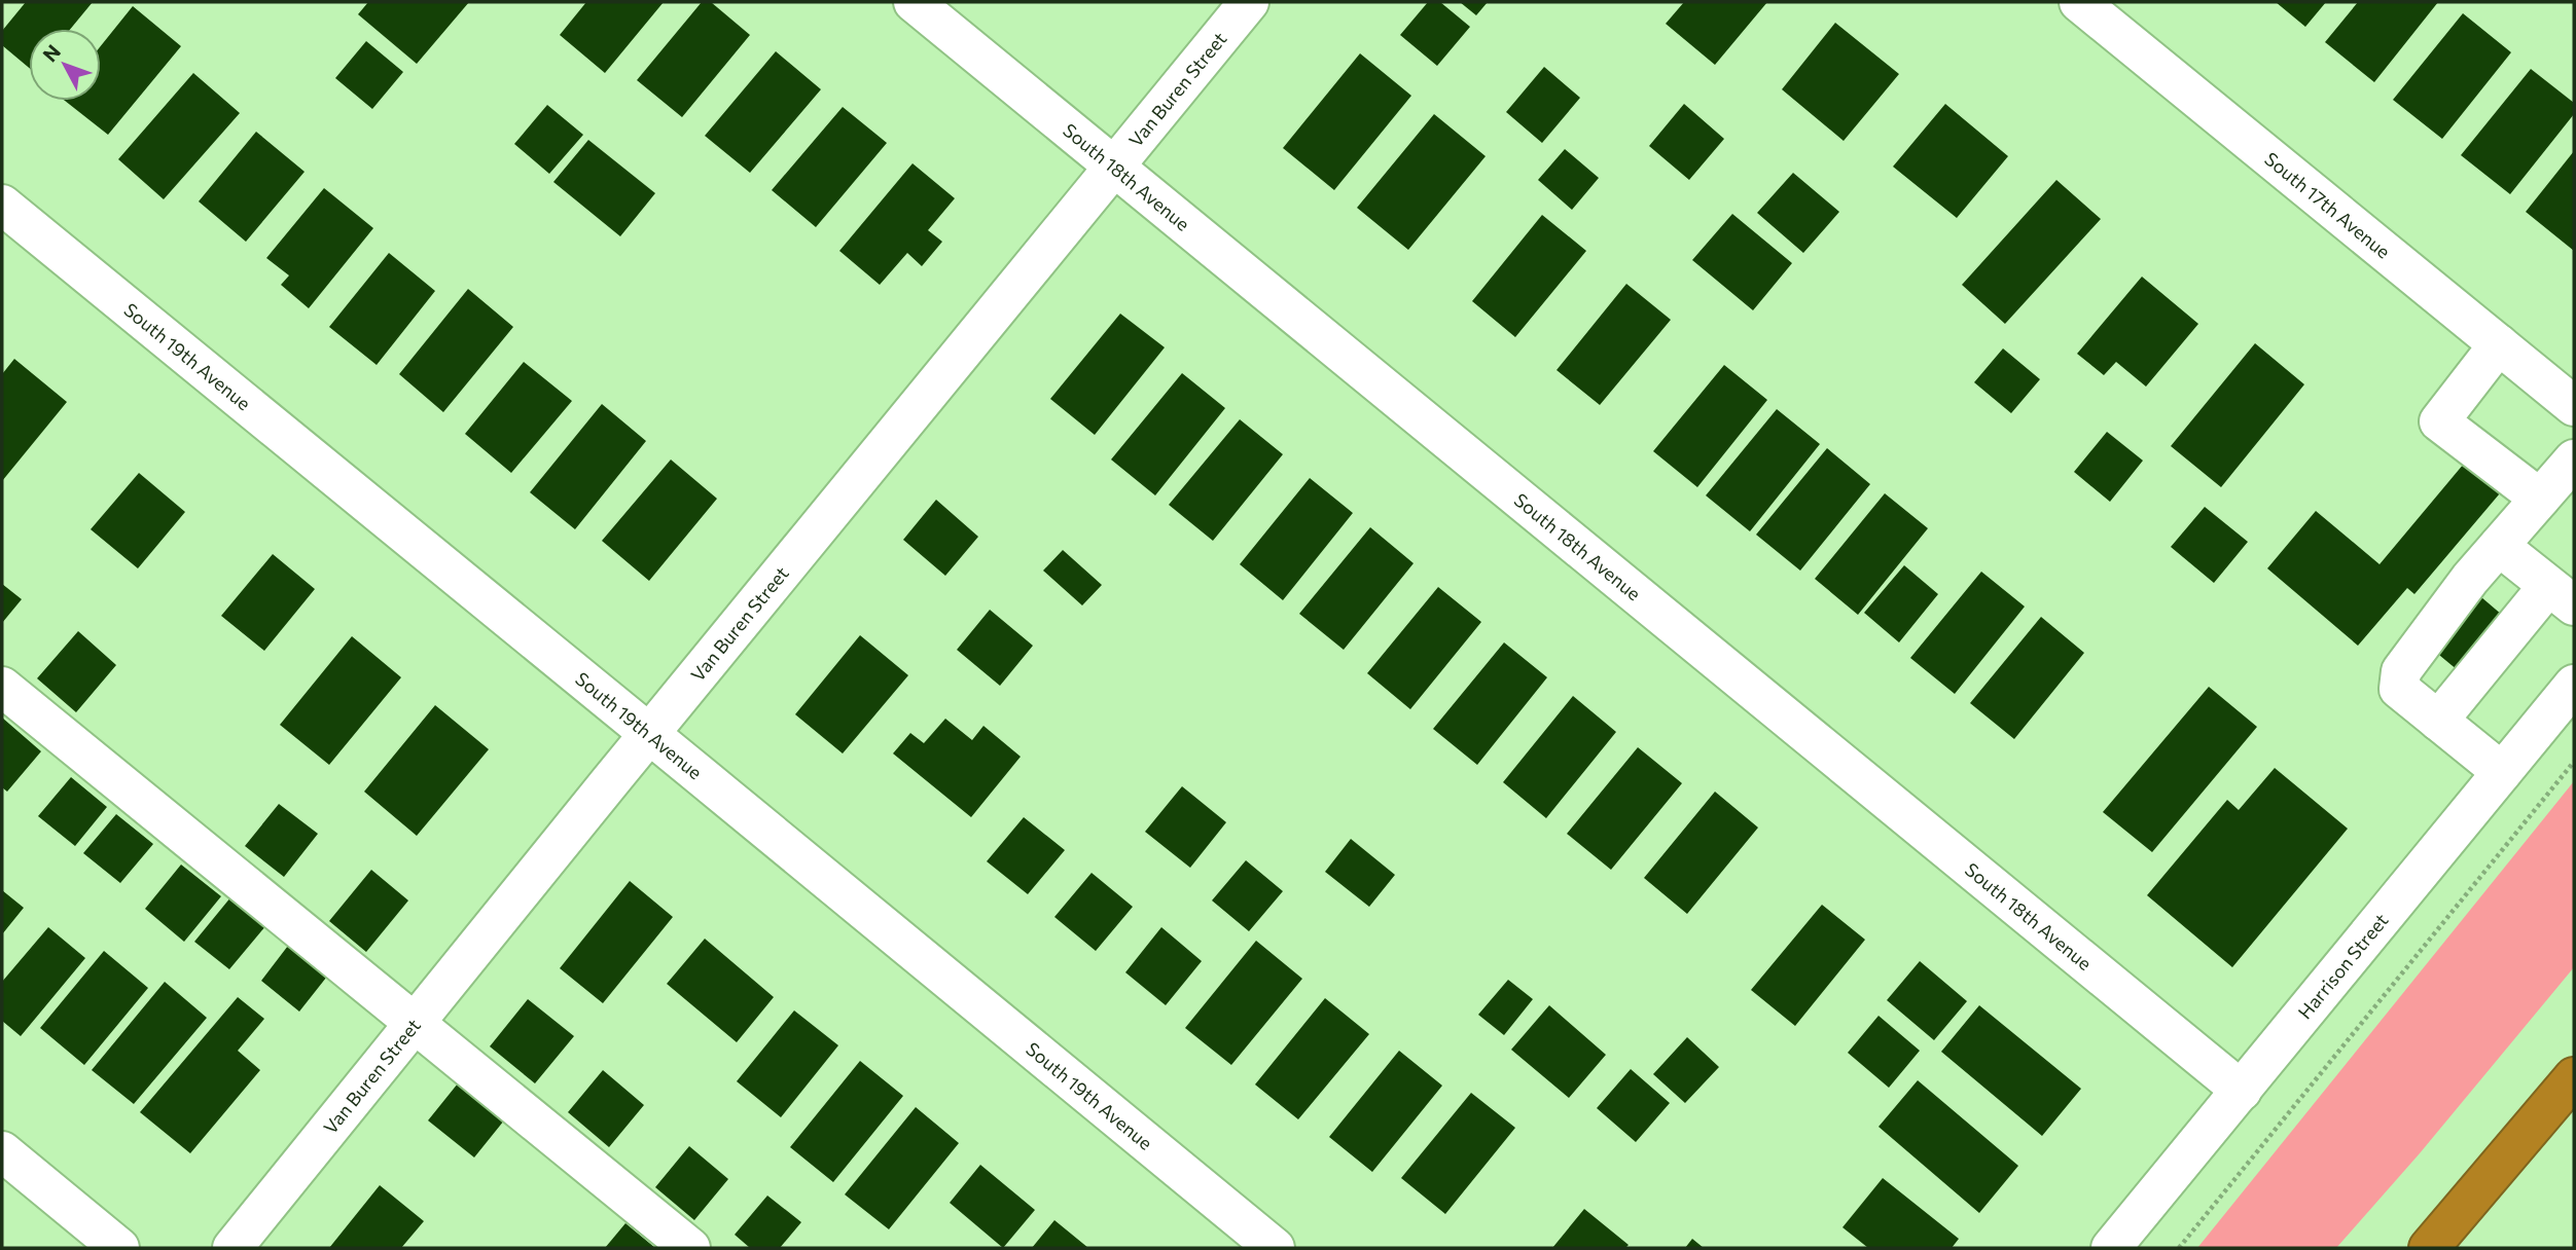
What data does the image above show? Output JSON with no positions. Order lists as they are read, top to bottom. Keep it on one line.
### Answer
{"streets":{"street":["Van Buren Street","South 18th Avenue","South 17th Avenue","South 19th Avenue","Harrison Street"]},"crossings":[["Van Buren Street","South 18th Avenue"],["Van Buren Street","South 19th Avenue"],["South 18th Avenue","Harrison Street"]],"north":"top left"}
